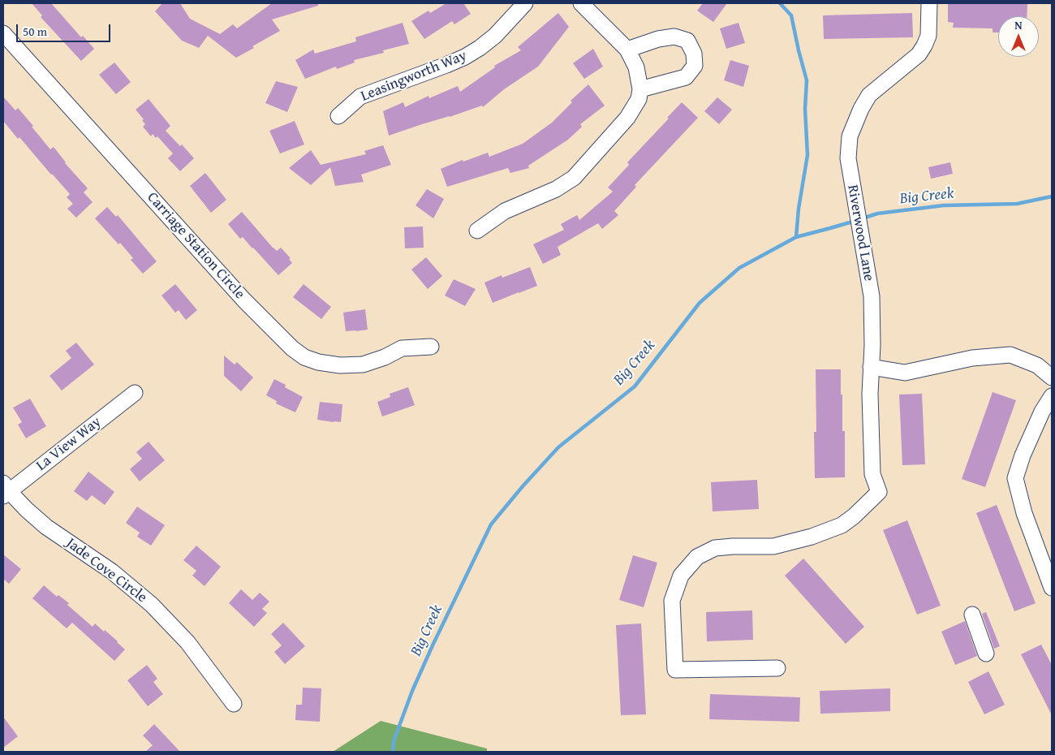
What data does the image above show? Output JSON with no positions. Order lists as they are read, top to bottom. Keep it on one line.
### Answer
{"streets":{"street":["Leasingworth Way","Riverwood Lane","Carriage Station Circle","La View Way","Jade Cove Circle"]},"crossings":[["La View Way","Jade Cove Circle"]],"water":["Big Creek"],"scale_bar":"50 m","north":"top"}
